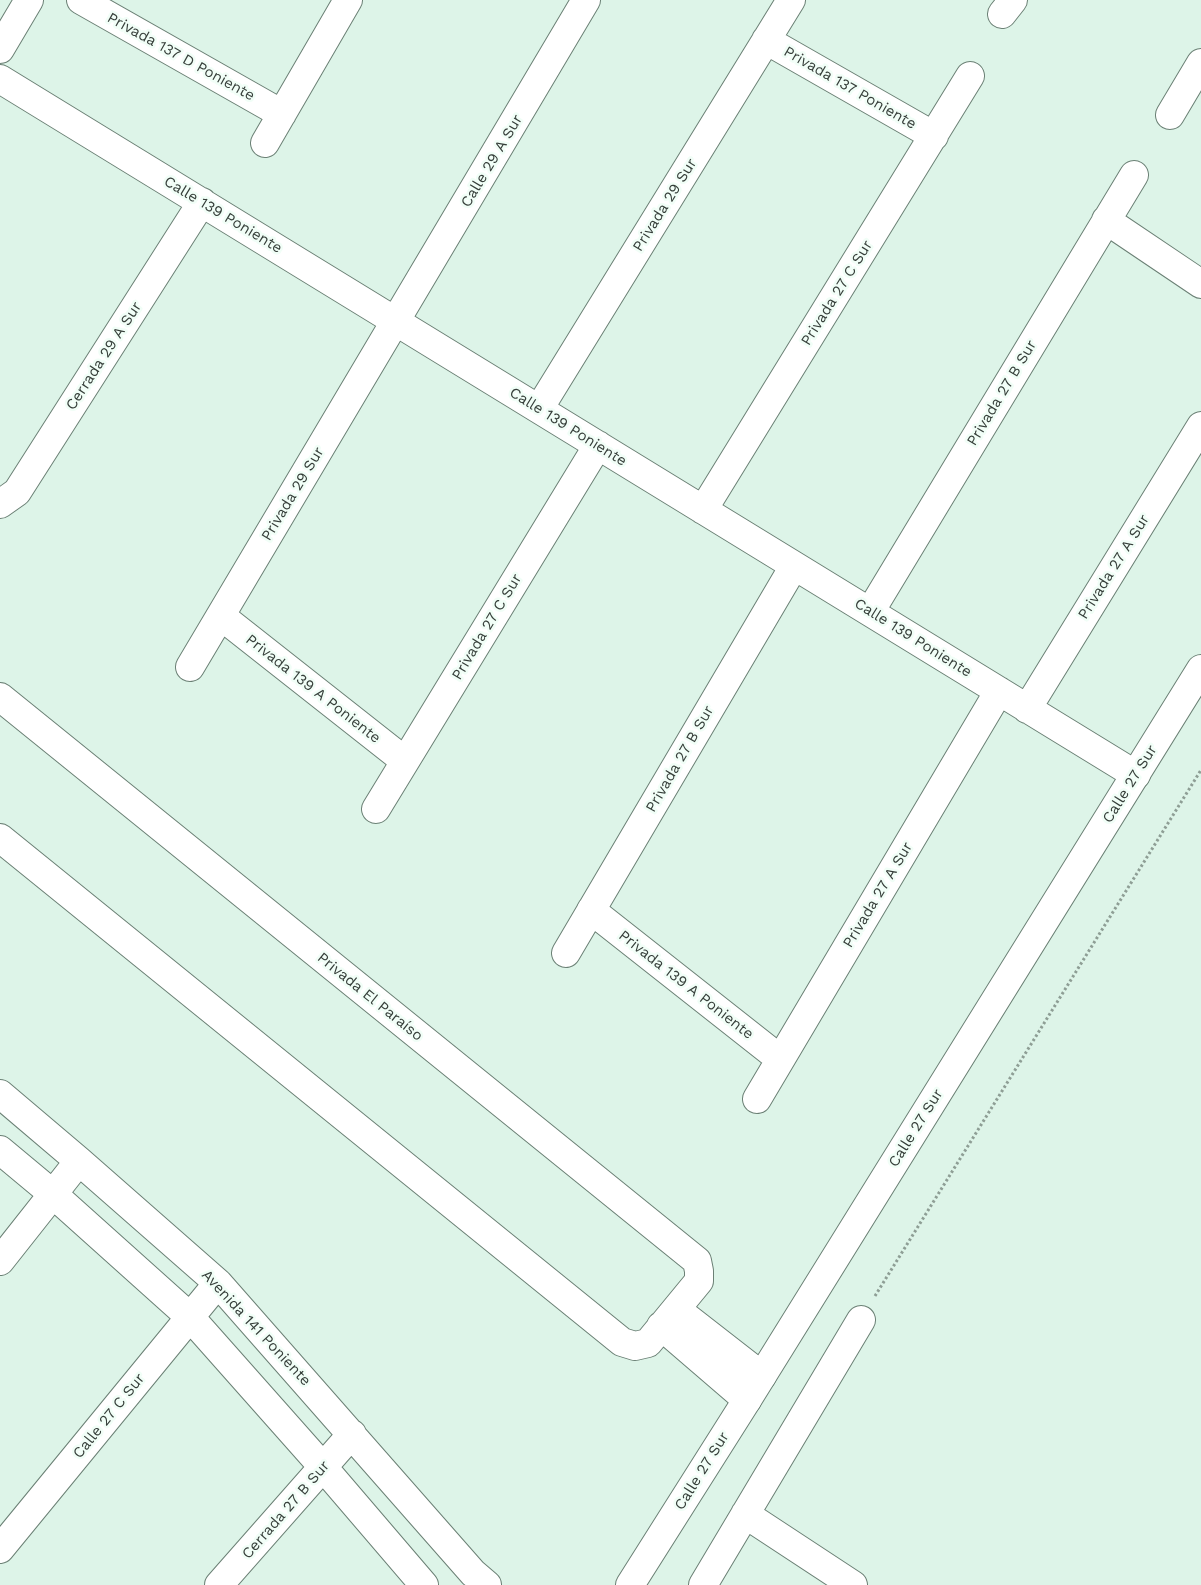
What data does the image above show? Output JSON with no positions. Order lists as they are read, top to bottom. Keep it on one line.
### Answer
{"streets":{"street":["Privada 137 D Poniente","Privada 137 Poniente","Calle 29 A Sur","Privada 29 Sur","Calle 139 Poniente","Privada 27 C Sur","Cerrada 29 A Sur","Privada 27 B Sur","Privada 27 A Sur","Privada 139 A Poniente","Calle 27 Sur","Privada El Paraíso","Avenida 141 Poniente","Calle 27 C Sur","Cerrada 27 B Sur"]},"crossings":[["Privada 137 Poniente","Privada 29 Sur"],["Privada 137 Poniente","Privada 27 C Sur"],["Calle 29 A Sur","Privada 29 Sur"],["Calle 29 A Sur","Calle 139 Poniente"],["Privada 29 Sur","Calle 139 Poniente"],["Privada 29 Sur","Privada 139 A Poniente"],["Calle 139 Poniente","Privada 27 C Sur"],["Calle 139 Poniente","Cerrada 29 A Sur"],["Calle 139 Poniente","Privada 27 B Sur"],["Calle 139 Poniente","Privada 27 A Sur"],["Calle 139 Poniente","Calle 27 Sur"],["Privada 27 C Sur","Privada 139 A Poniente"],["Privada 27 B Sur","Privada 139 A Poniente"],["Privada 27 A Sur","Privada 139 A Poniente"],["Avenida 141 Poniente","Calle 27 C Sur"],["Avenida 141 Poniente","Cerrada 27 B Sur"]]}
